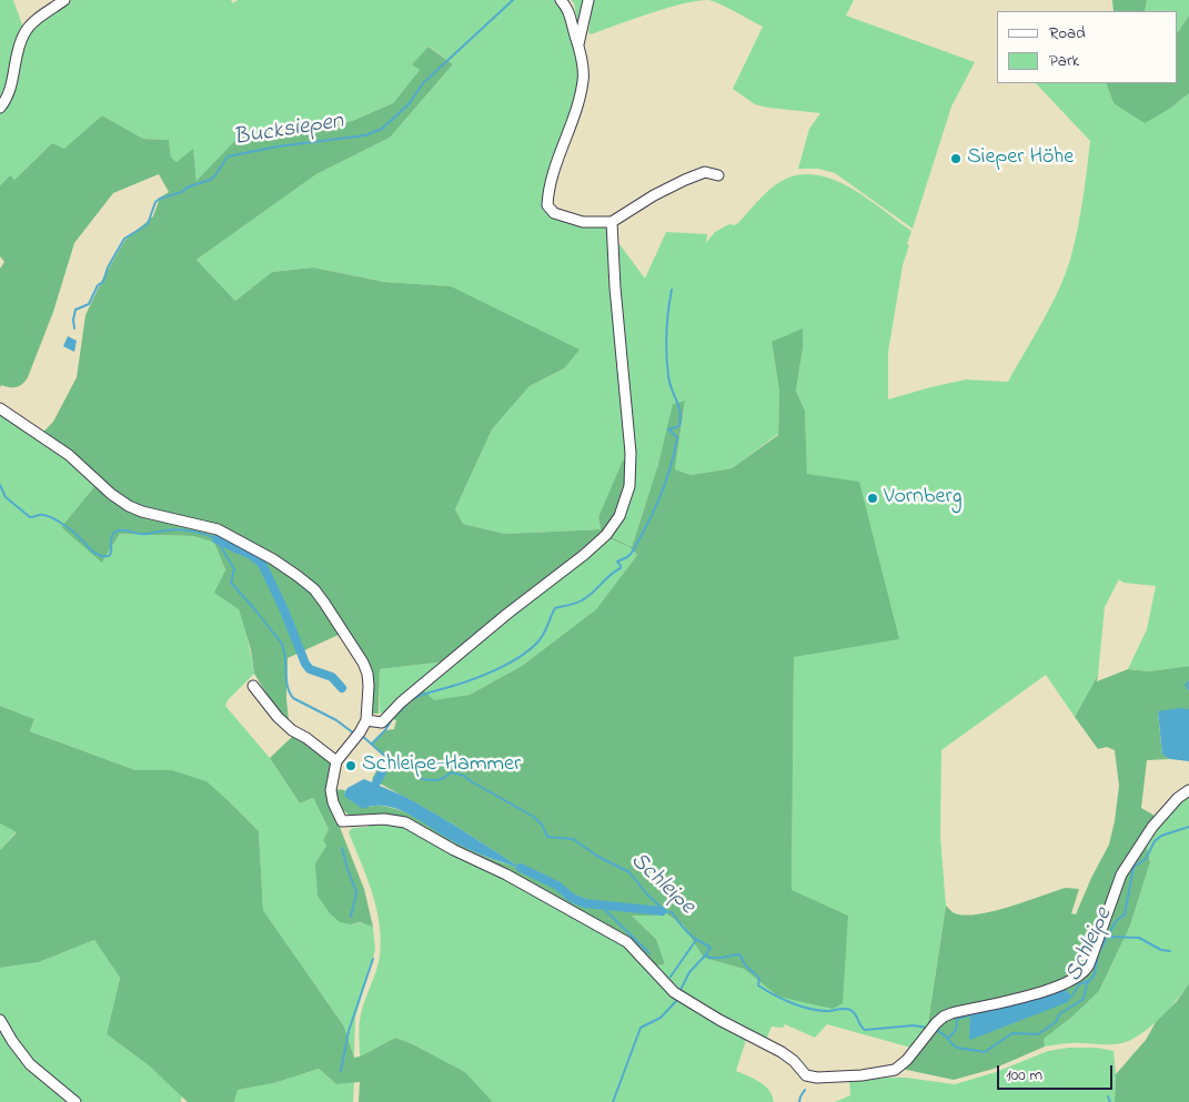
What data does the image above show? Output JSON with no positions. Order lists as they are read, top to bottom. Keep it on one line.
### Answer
{"water":["Bucksiepen","Schleipe"],"places":["Sieper Höhe","Vornberg","Schleipe-Hammer"],"legend":["Road","Park"],"scale_bar":"100 m"}
